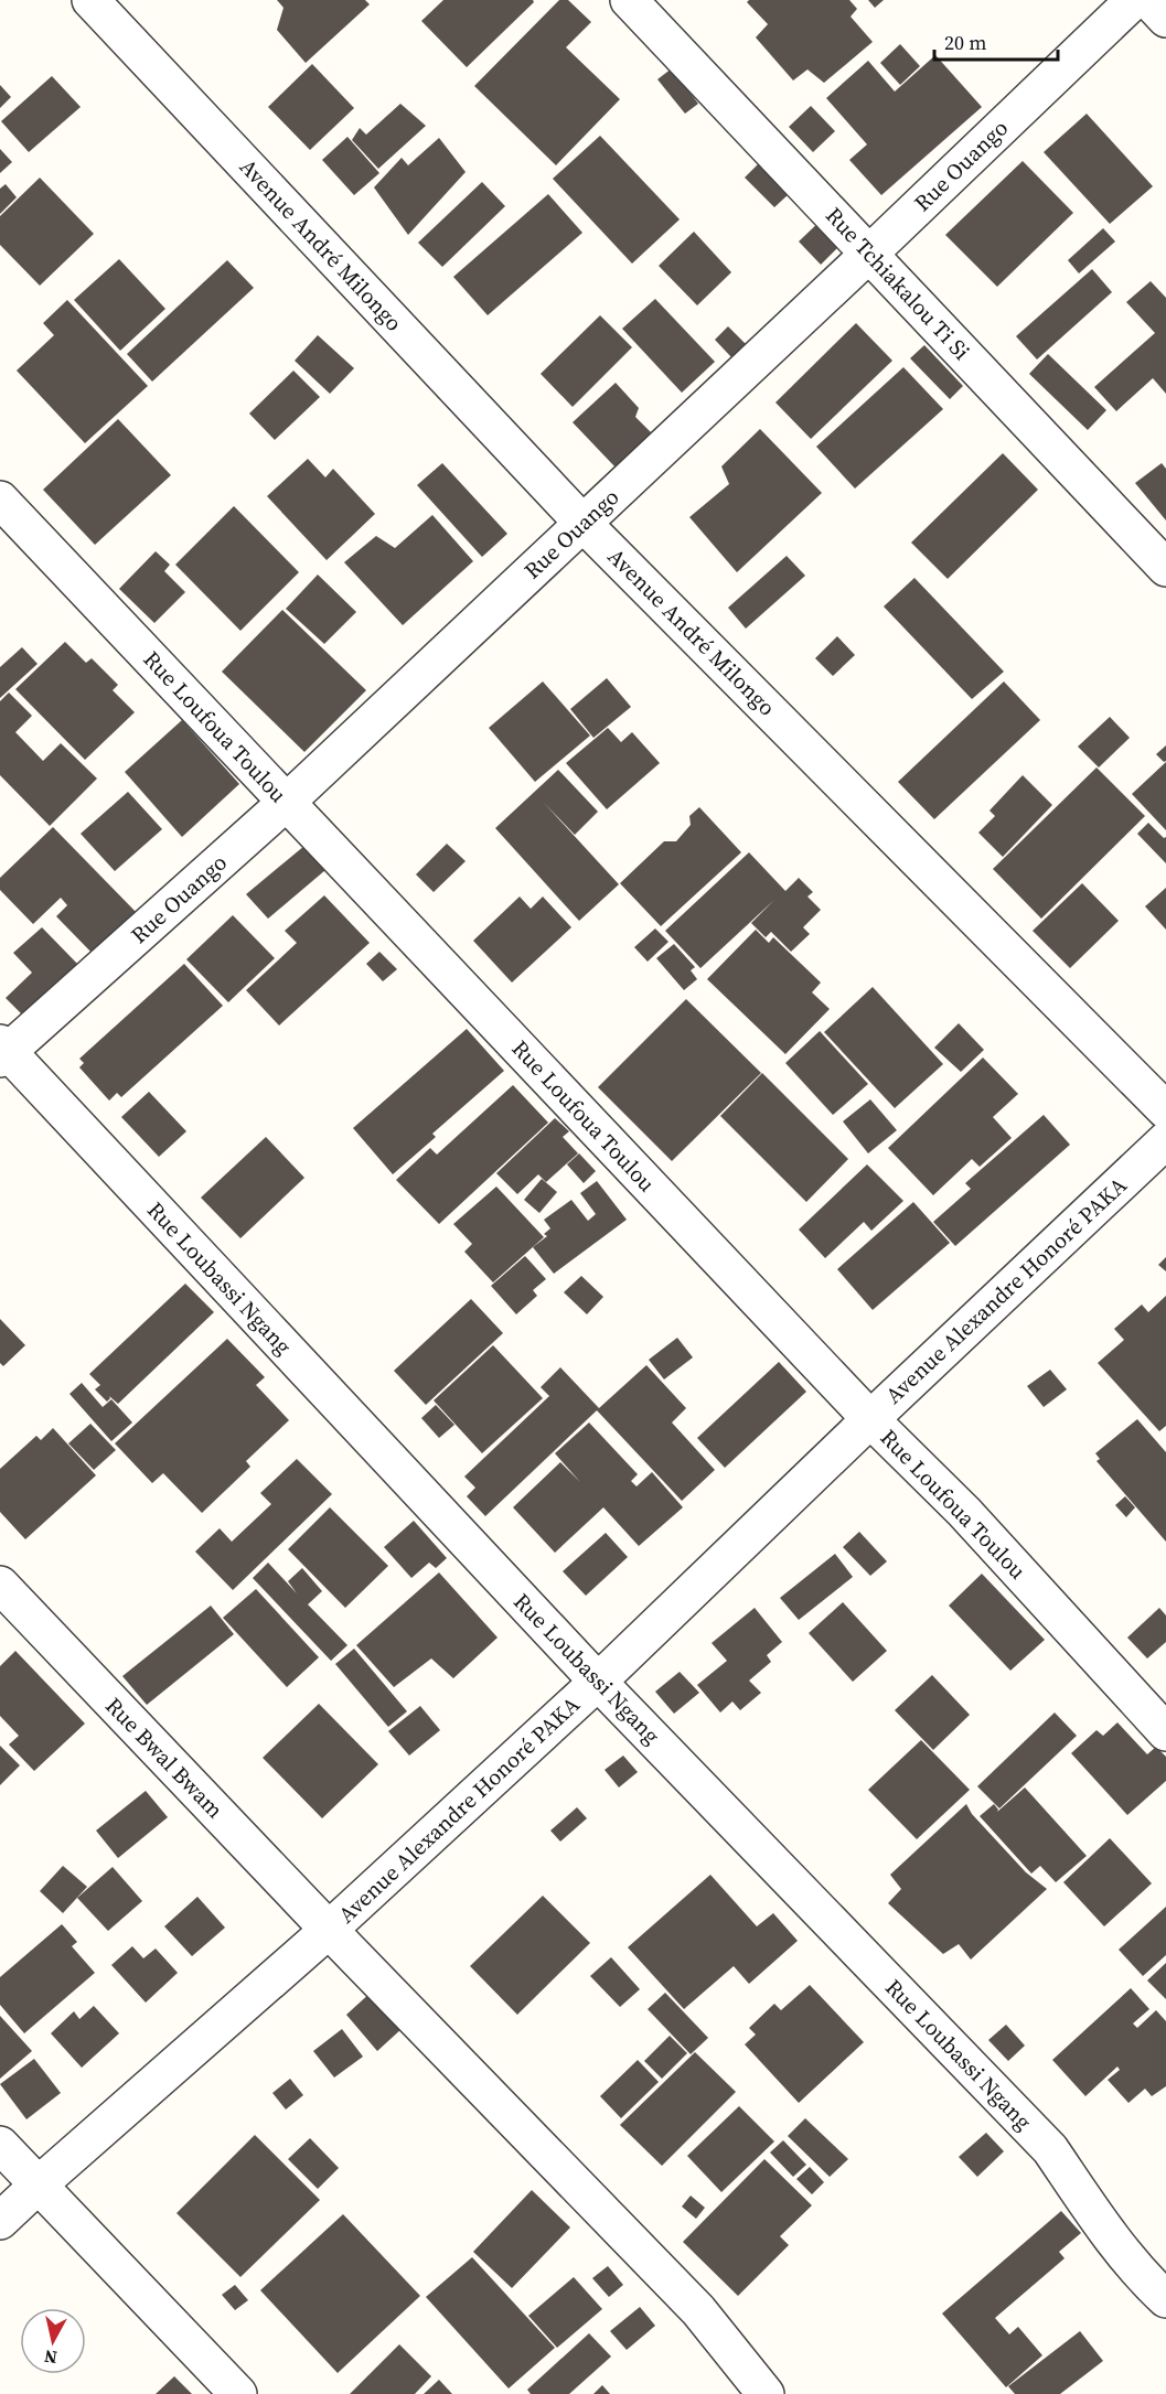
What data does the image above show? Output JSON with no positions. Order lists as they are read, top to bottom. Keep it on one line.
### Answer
{"streets":{"street":["Rue Ouango","Avenue André Milongo","Rue Tchiakalou Ti Si","Rue Loufoua Toulou","Rue Loubassi Ngang","Avenue Alexandre Honoré PAKA","Rue Bwal Bwam"]},"crossings":[["Rue Ouango","Avenue André Milongo"],["Rue Ouango","Rue Tchiakalou Ti Si"],["Rue Ouango","Rue Loufoua Toulou"],["Rue Ouango","Rue Loubassi Ngang"],["Rue Loufoua Toulou","Avenue Alexandre Honoré PAKA"],["Rue Loubassi Ngang","Avenue Alexandre Honoré PAKA"],["Avenue Alexandre Honoré PAKA","Rue Bwal Bwam"]],"scale_bar":"20 m","north":"bottom"}
